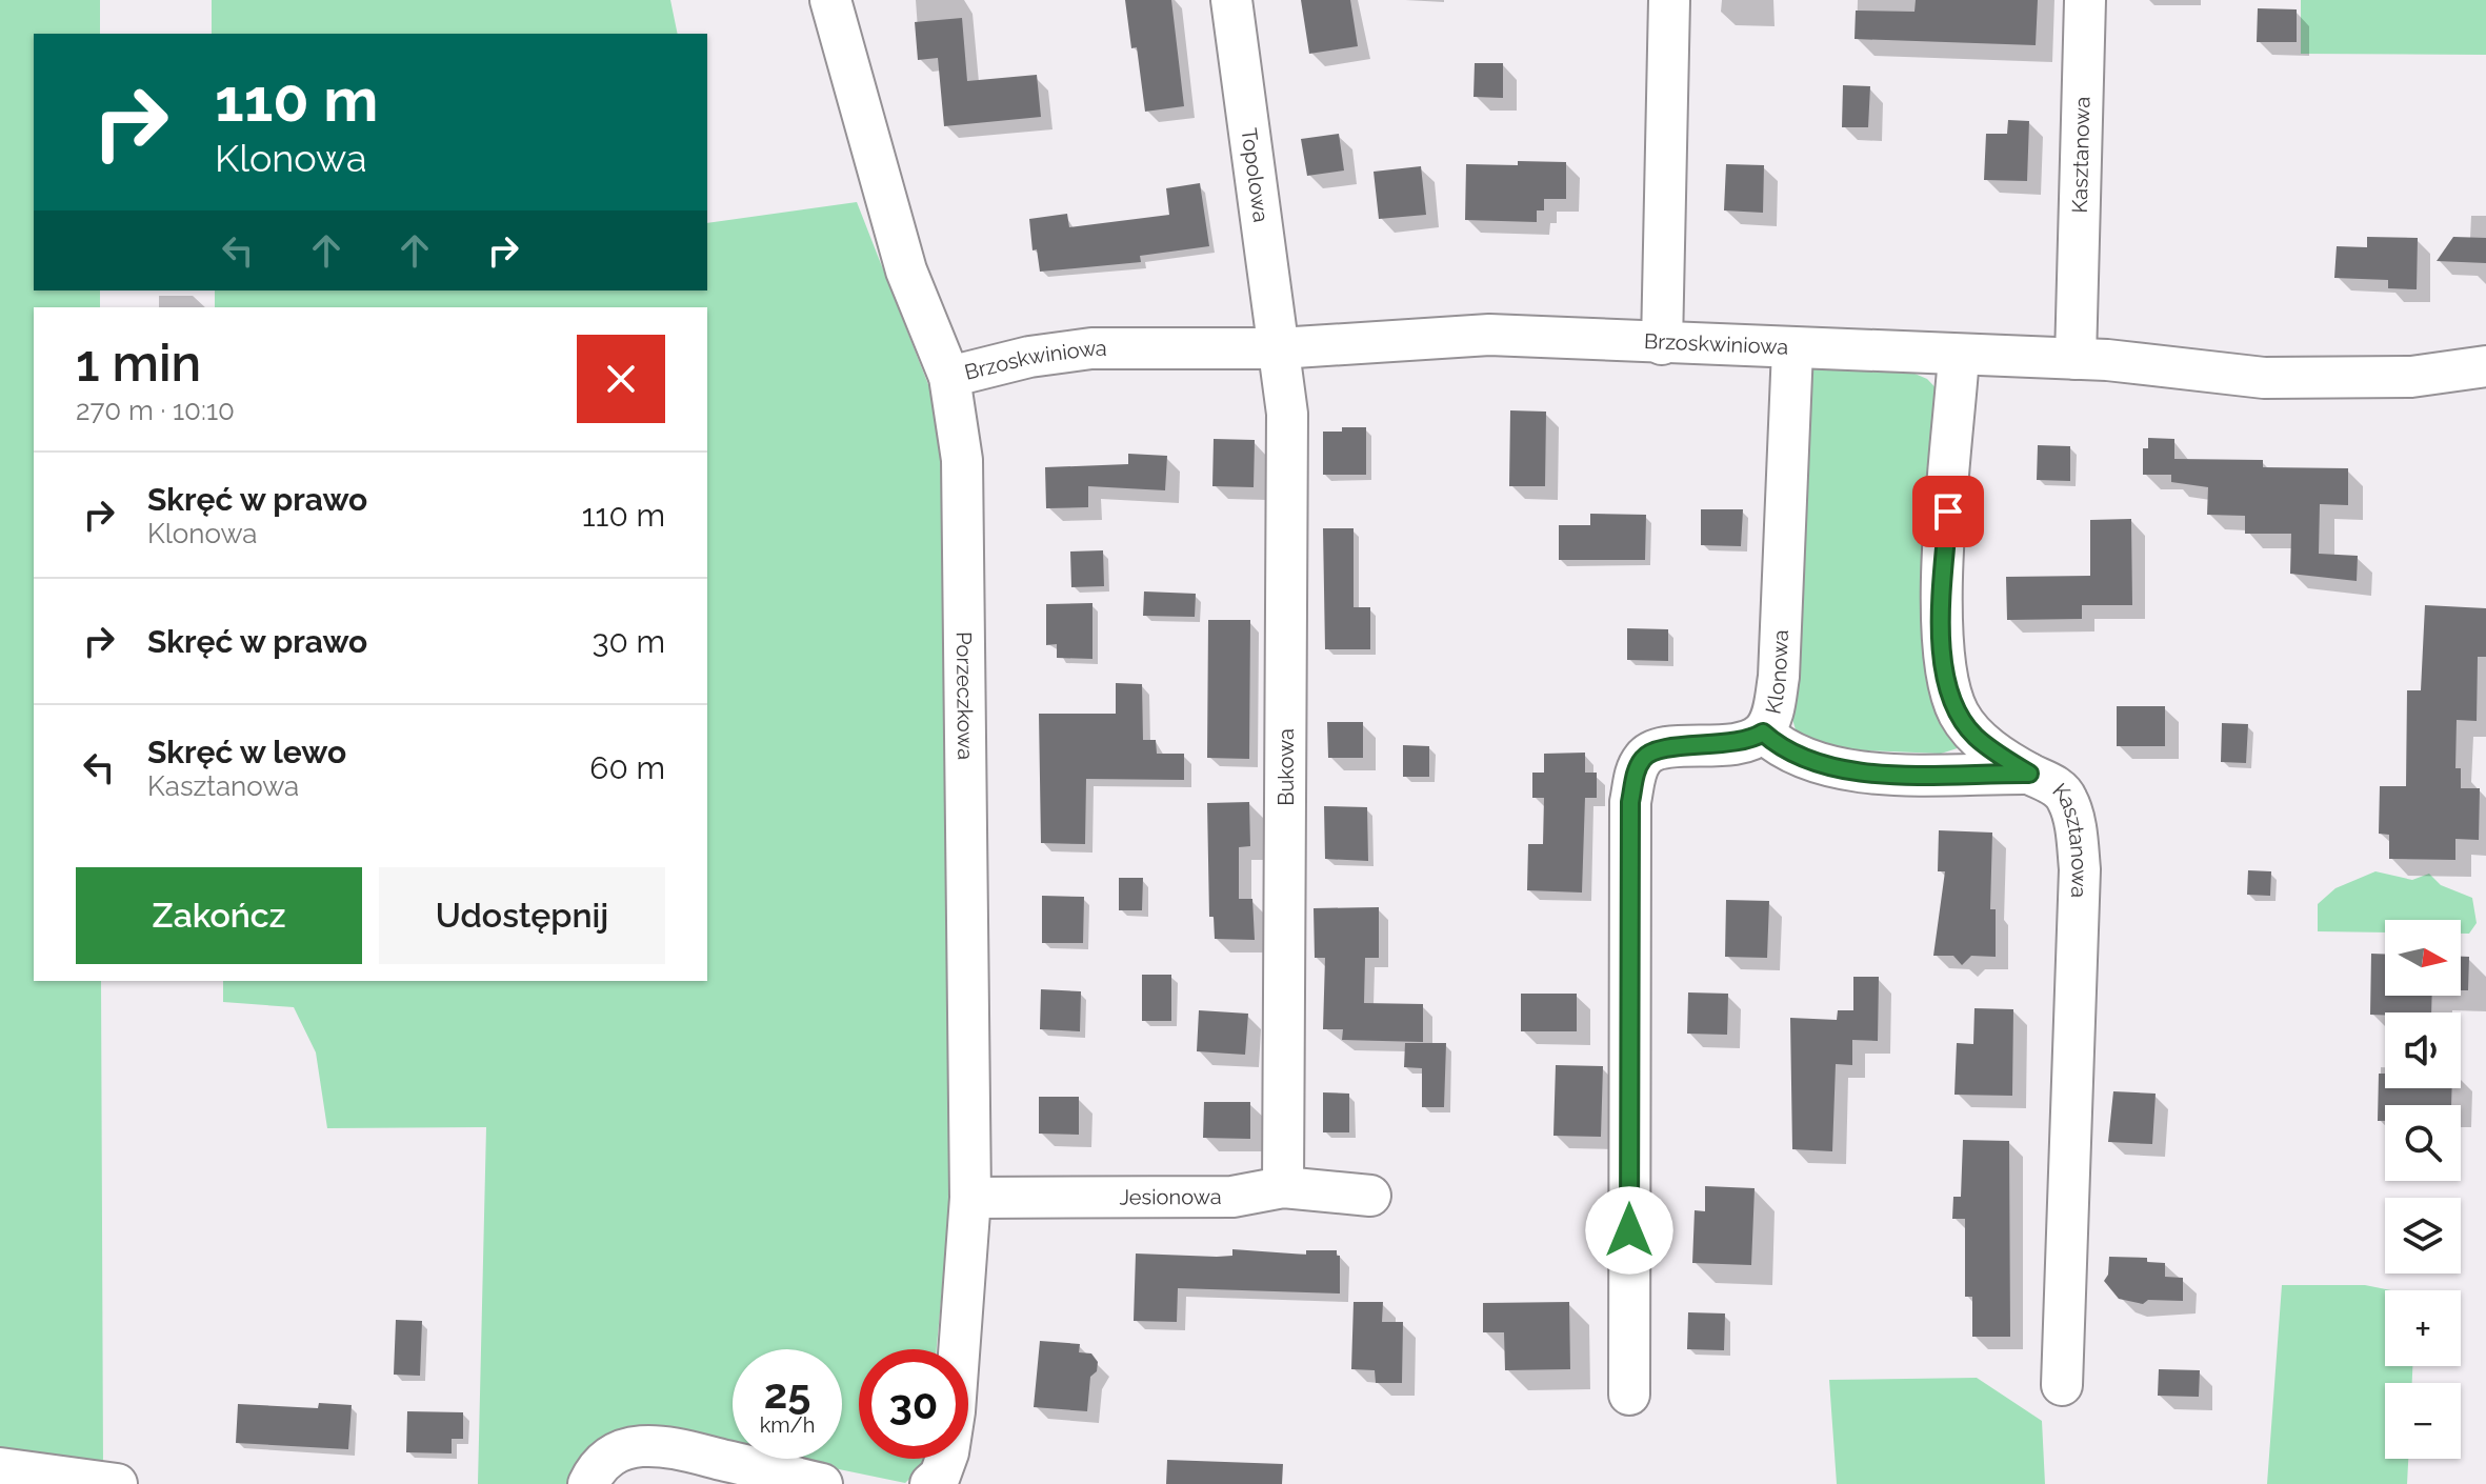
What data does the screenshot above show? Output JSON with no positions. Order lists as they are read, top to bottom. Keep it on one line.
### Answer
{"streets":{"street":["Kasztanowa","Topolowa","Brzoskwiniowa","Klonowa","Porzeczkowa","Bukowa","Jesionowa"]},"crossings":[["Kasztanowa","Brzoskwiniowa"],["Topolowa","Brzoskwiniowa"],["Topolowa","Bukowa"],["Brzoskwiniowa","Klonowa"],["Brzoskwiniowa","Porzeczkowa"],["Brzoskwiniowa","Bukowa"],["Porzeczkowa","Jesionowa"],["Bukowa","Jesionowa"]],"north":"right","page":{"turn":["110 m","Klonowa"],"heading":["1 min","270 m · 10:10"],"list":[{"name":"Skręć w prawo","note":"Klonowa","value":"110 m"},{"name":"Skręć w prawo","value":"30 m"},{"name":"Skręć w lewo","note":"Kasztanowa","value":"60 m"}],"buttons":["Zakończ","Udostępnij"],"map_buttons":["+","−"],"speed":"25 km/h","limit":"30"}}
